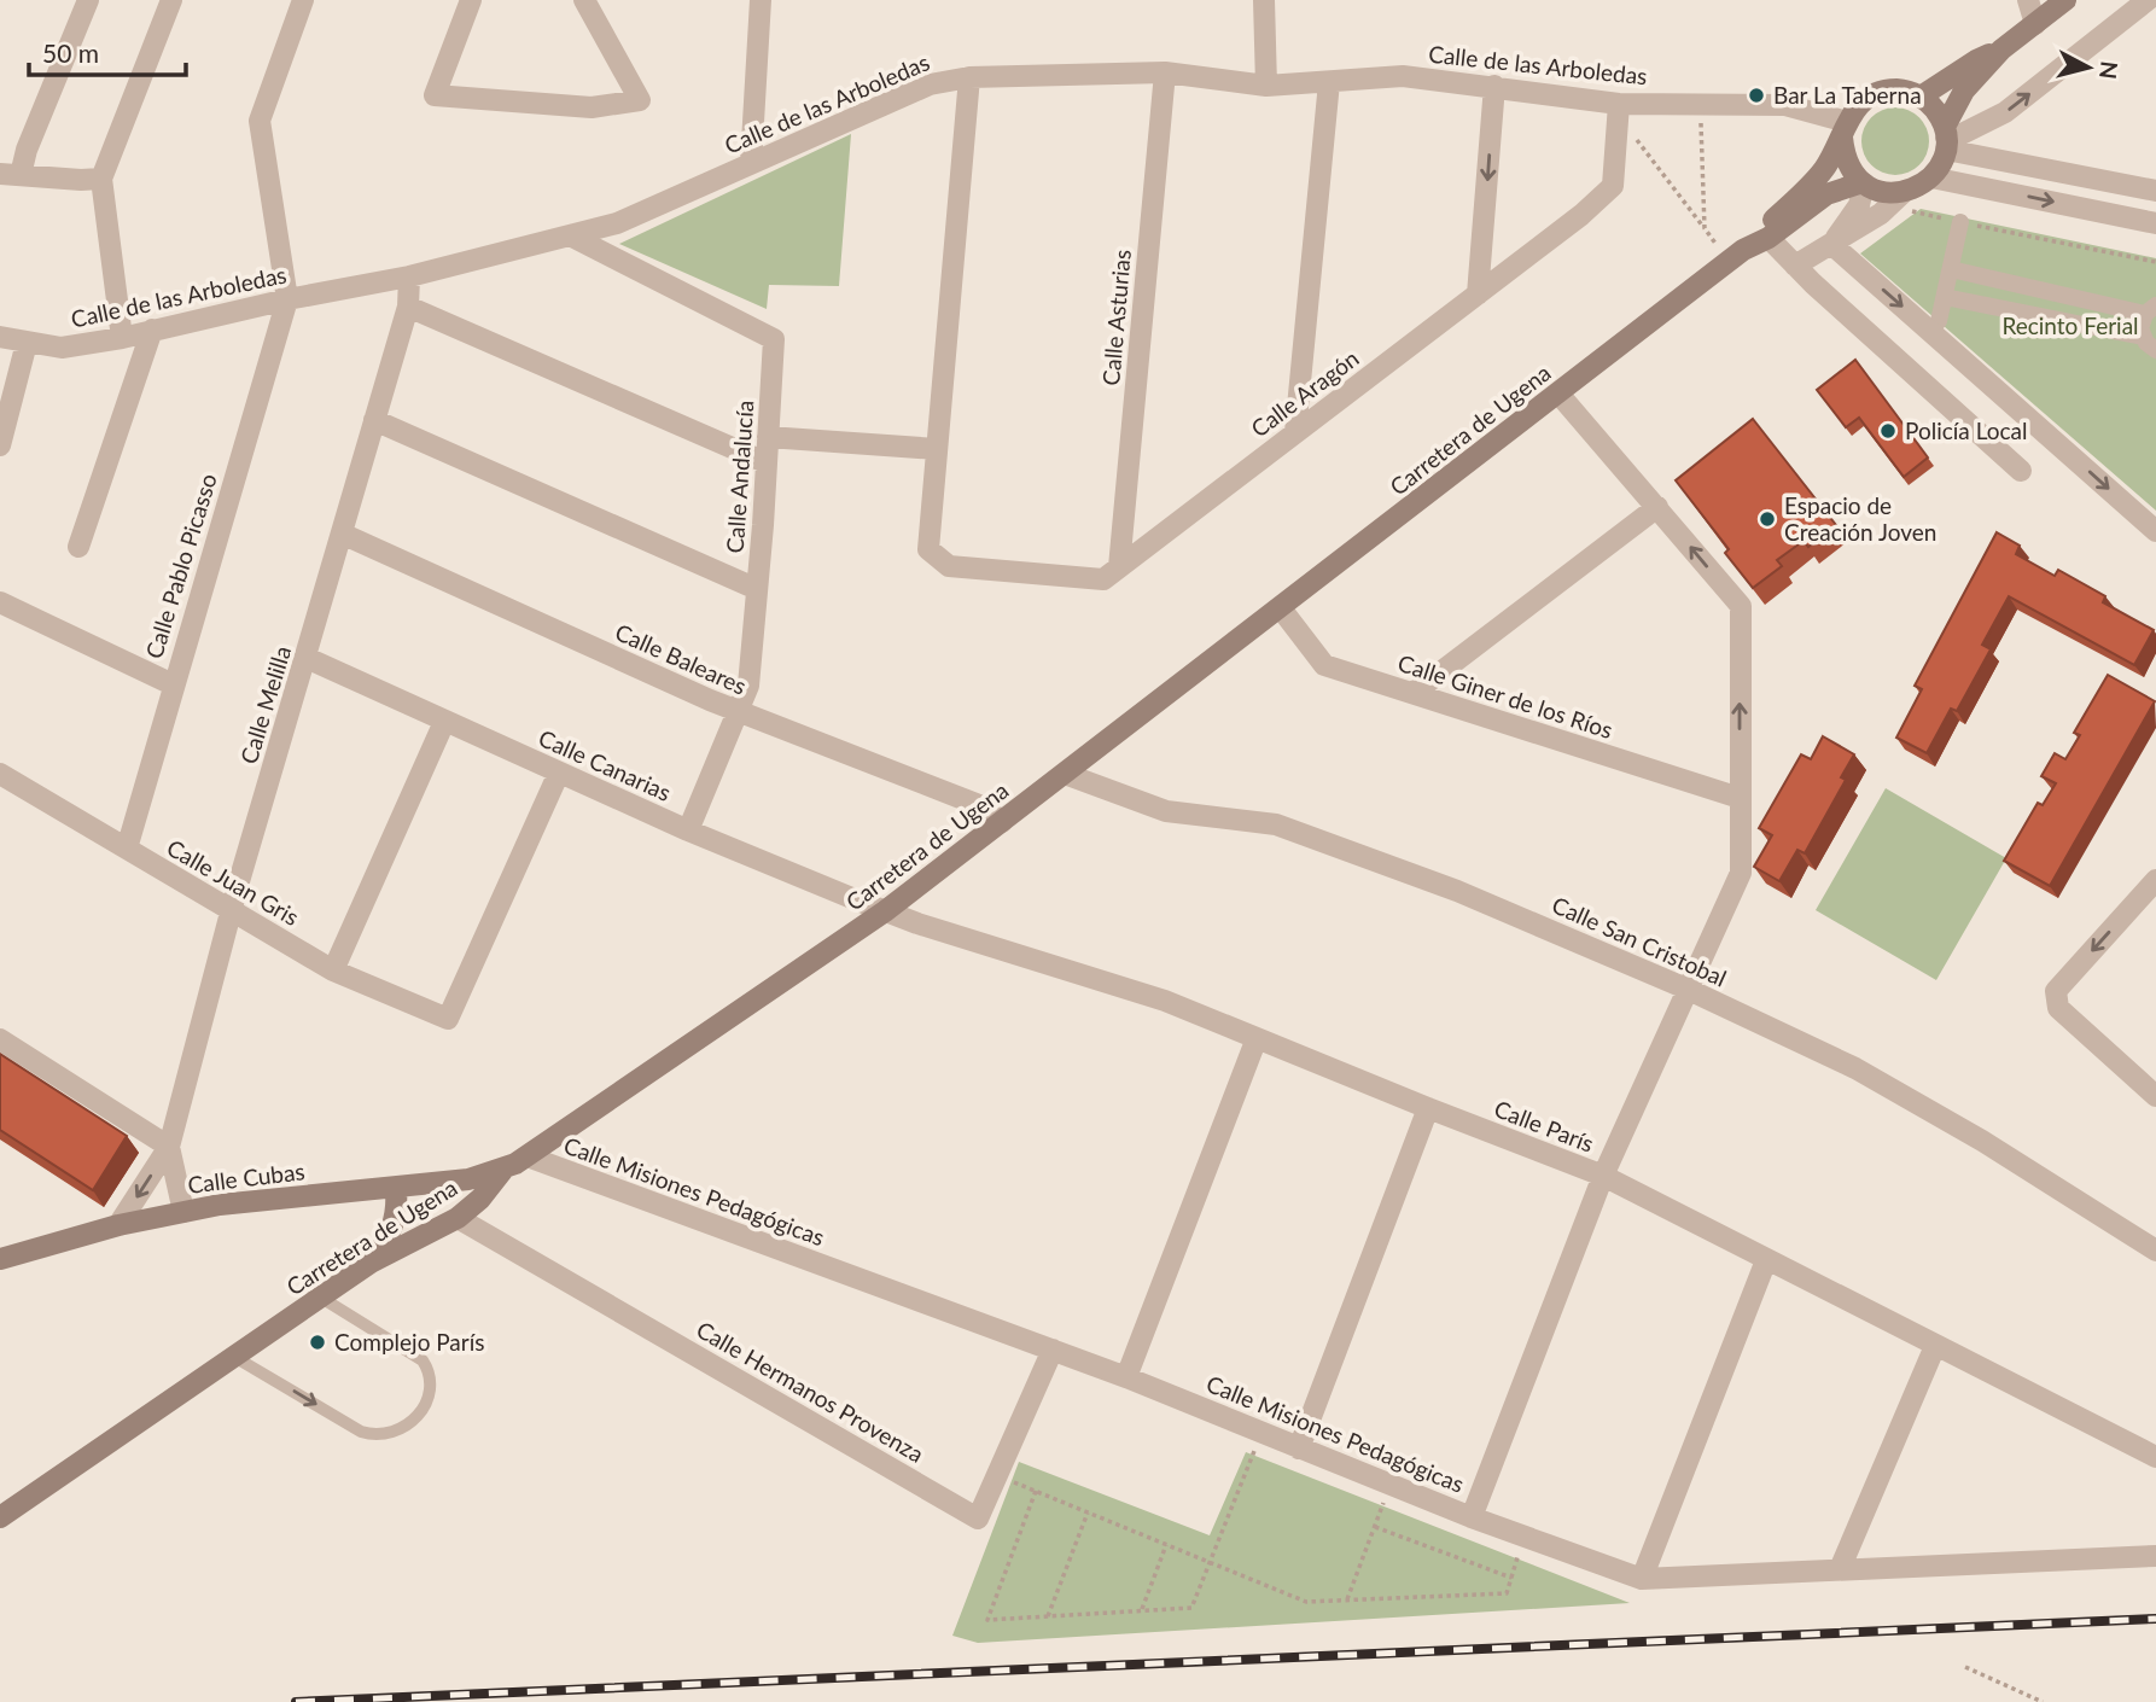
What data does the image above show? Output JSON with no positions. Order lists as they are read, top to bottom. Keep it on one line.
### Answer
{"streets":{"main road":["Carretera de Ugena","Calle Cubas"],"street":["Calle de las Arboledas","Calle Asturias","Calle Aragón","Calle Andalucía","Calle Pablo Picasso","Calle Baleares","Calle Giner de los Ríos","Calle Melilla","Calle Canarias","Calle Juan Gris","Calle San Cristobal","Calle París","Calle Misiones Pedagógicas","Calle Hermanos Provenza"]},"crossings":[["Calle de las Arboledas","Calle Asturias"],["Calle de las Arboledas","Calle Aragón"],["Calle de las Arboledas","Carretera de Ugena"],["Calle de las Arboledas","Calle Andalucía"],["Calle de las Arboledas","Calle Pablo Picasso"],["Calle de las Arboledas","Calle Melilla"],["Calle Asturias","Calle Aragón"],["Carretera de Ugena","Calle Baleares"],["Carretera de Ugena","Calle Giner de los Ríos"],["Carretera de Ugena","Calle Canarias"],["Carretera de Ugena","Calle San Cristobal"],["Carretera de Ugena","Calle París"],["Carretera de Ugena","Calle Cubas"],["Carretera de Ugena","Calle Misiones Pedagógicas"],["Carretera de Ugena","Calle Hermanos Provenza"],["Calle Andalucía","Calle Baleares"],["Calle Andalucía","Calle Canarias"],["Calle Pablo Picasso","Calle Juan Gris"],["Calle Baleares","Calle Melilla"],["Calle Melilla","Calle Canarias"],["Calle Melilla","Calle Juan Gris"],["Calle Melilla","Calle Cubas"],["Calle Canarias","Calle Juan Gris"],["Calle Canarias","Calle París"],["Calle Misiones Pedagógicas","Calle Hermanos Provenza"]],"parks":["Recinto Ferial"],"places":["Bar La Taberna","Policía Local","Espacio de Creación Joven","Complejo París"],"scale_bar":"50 m","north":"right"}
